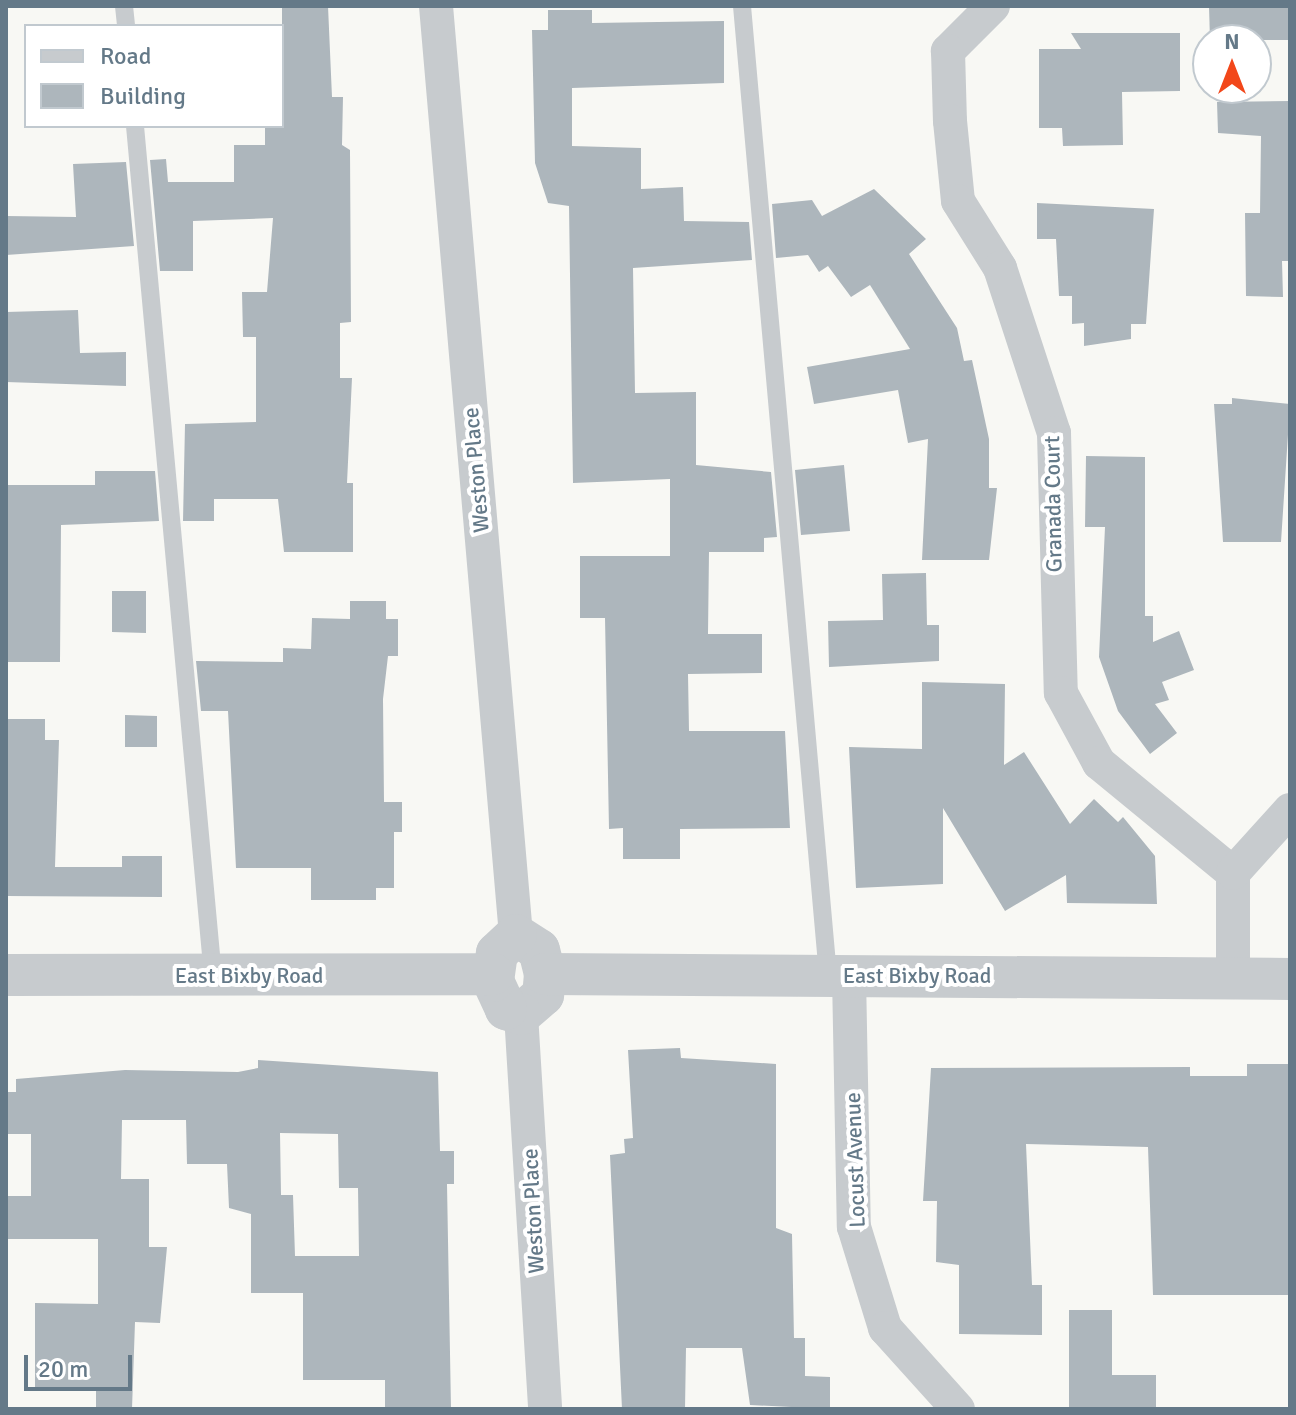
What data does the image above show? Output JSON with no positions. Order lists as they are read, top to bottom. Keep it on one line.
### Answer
{"streets":{"street":["Weston Place","Granada Court","East Bixby Road","Locust Avenue"]},"crossings":[["Weston Place","East Bixby Road"],["East Bixby Road","Locust Avenue"]],"legend":["Road","Building"],"scale_bar":"20 m","north":"top"}
